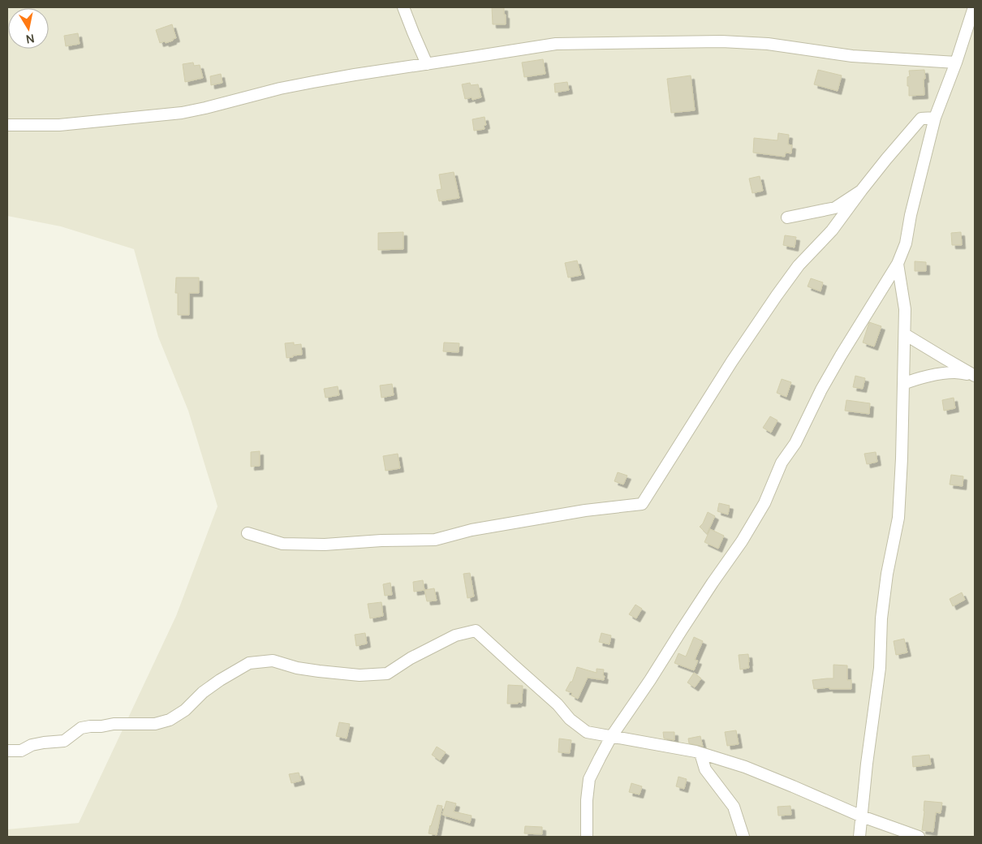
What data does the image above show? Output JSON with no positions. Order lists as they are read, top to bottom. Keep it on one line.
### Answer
{"north":"bottom"}
